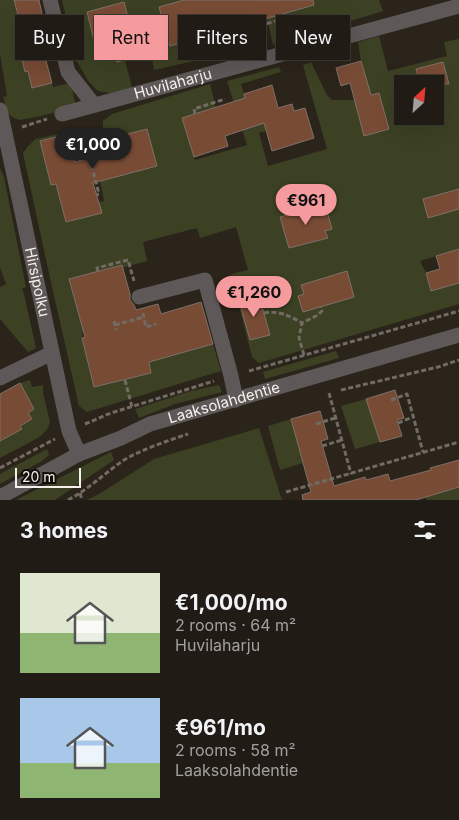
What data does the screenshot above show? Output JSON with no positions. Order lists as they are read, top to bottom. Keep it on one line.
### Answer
{"streets":{"street":["Huvilaharju","Hirsipolku","Laaksolahdentie"]},"crossings":[["Hirsipolku","Laaksolahdentie"]],"scale_bar":"20 m","north":"top right","page":{"chip":["Buy","Rent","Filters","New"],"price":["€1,000","€961","€1,260"],"scale":"20 m","heading":"3 homes","list":[{"name":"€1,000/mo","note":"2 rooms · 64 m² · Huvilaharju"},{"name":"€961/mo","note":"2 rooms · 58 m² · Laaksolahdentie"}]}}
